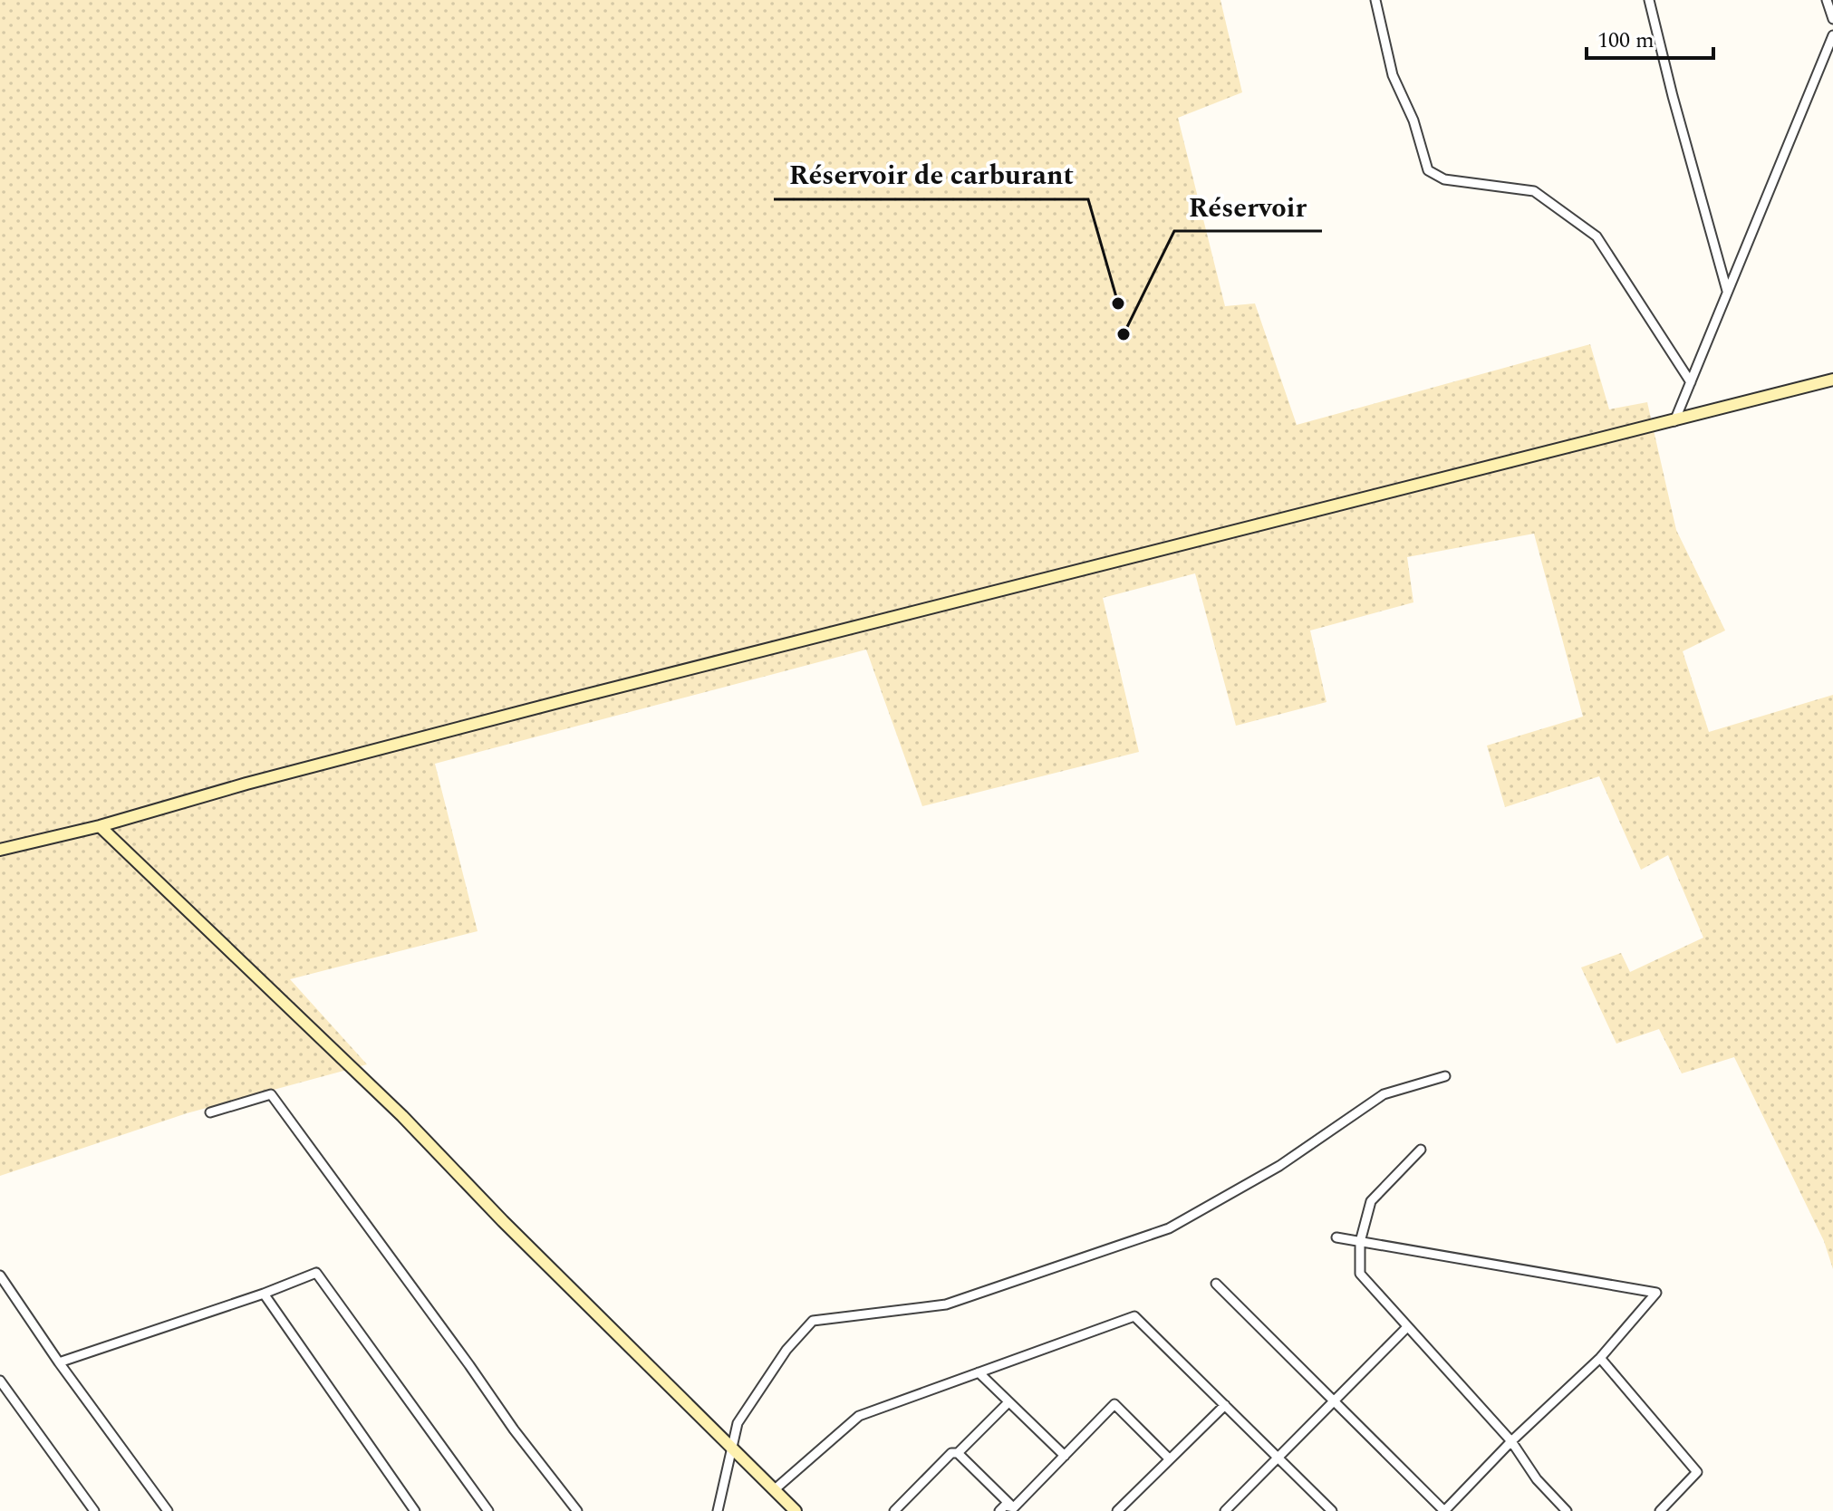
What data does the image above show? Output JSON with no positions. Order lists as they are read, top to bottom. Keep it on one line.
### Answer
{"places":["Réservoir de carburant","Réservoir"],"scale_bar":"100 m"}
